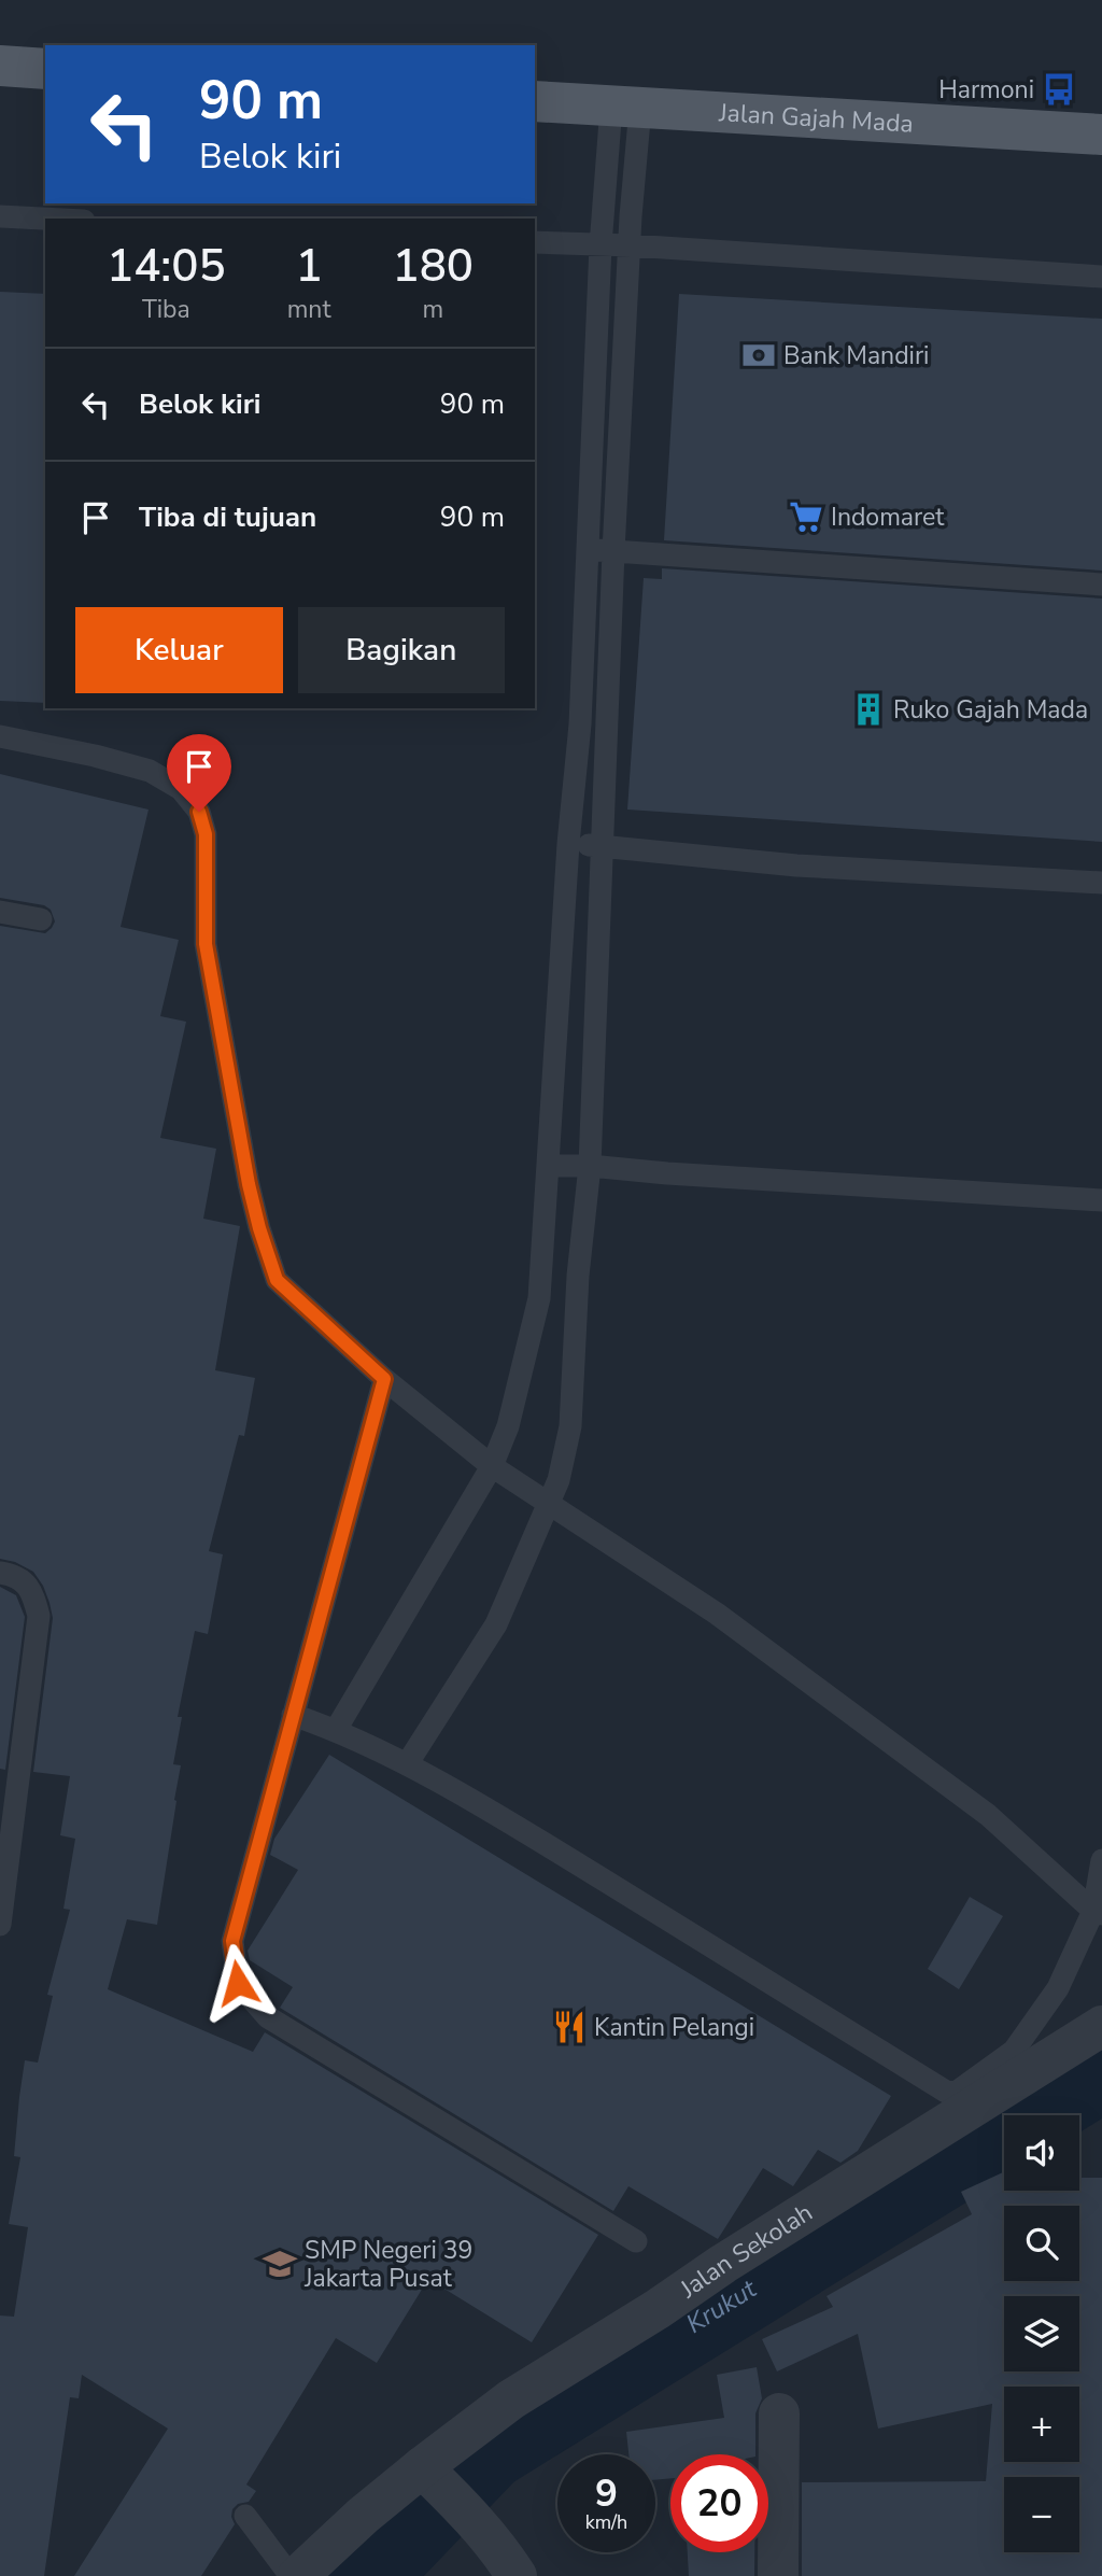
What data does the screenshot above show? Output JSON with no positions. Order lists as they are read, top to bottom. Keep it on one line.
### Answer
{"streets":{"main road":["Jalan Gajah Mada"],"street":["Jalan Sekolah"]},"water":["Krukut"],"places":{"bus stop":["Harmoni"],"bank":["Bank Mandiri"],"supermarket":["Indomaret"],"building":["Ruko Gajah Mada"],"restaurant":["Kantin Pelangi"],"school or university":["SMP Negeri 39 Jakarta Pusat"]},"page":{"turn":["90 m","Belok kiri"],"eta":["14:05","Tiba","1","mnt","180","m"],"list":[{"name":"Belok kiri","value":"90 m"},{"name":"Tiba di tujuan","value":"90 m"}],"buttons":["Keluar","Bagikan"],"map_buttons":["+","−"],"speed":"9 km/h","limit":"20"}}
